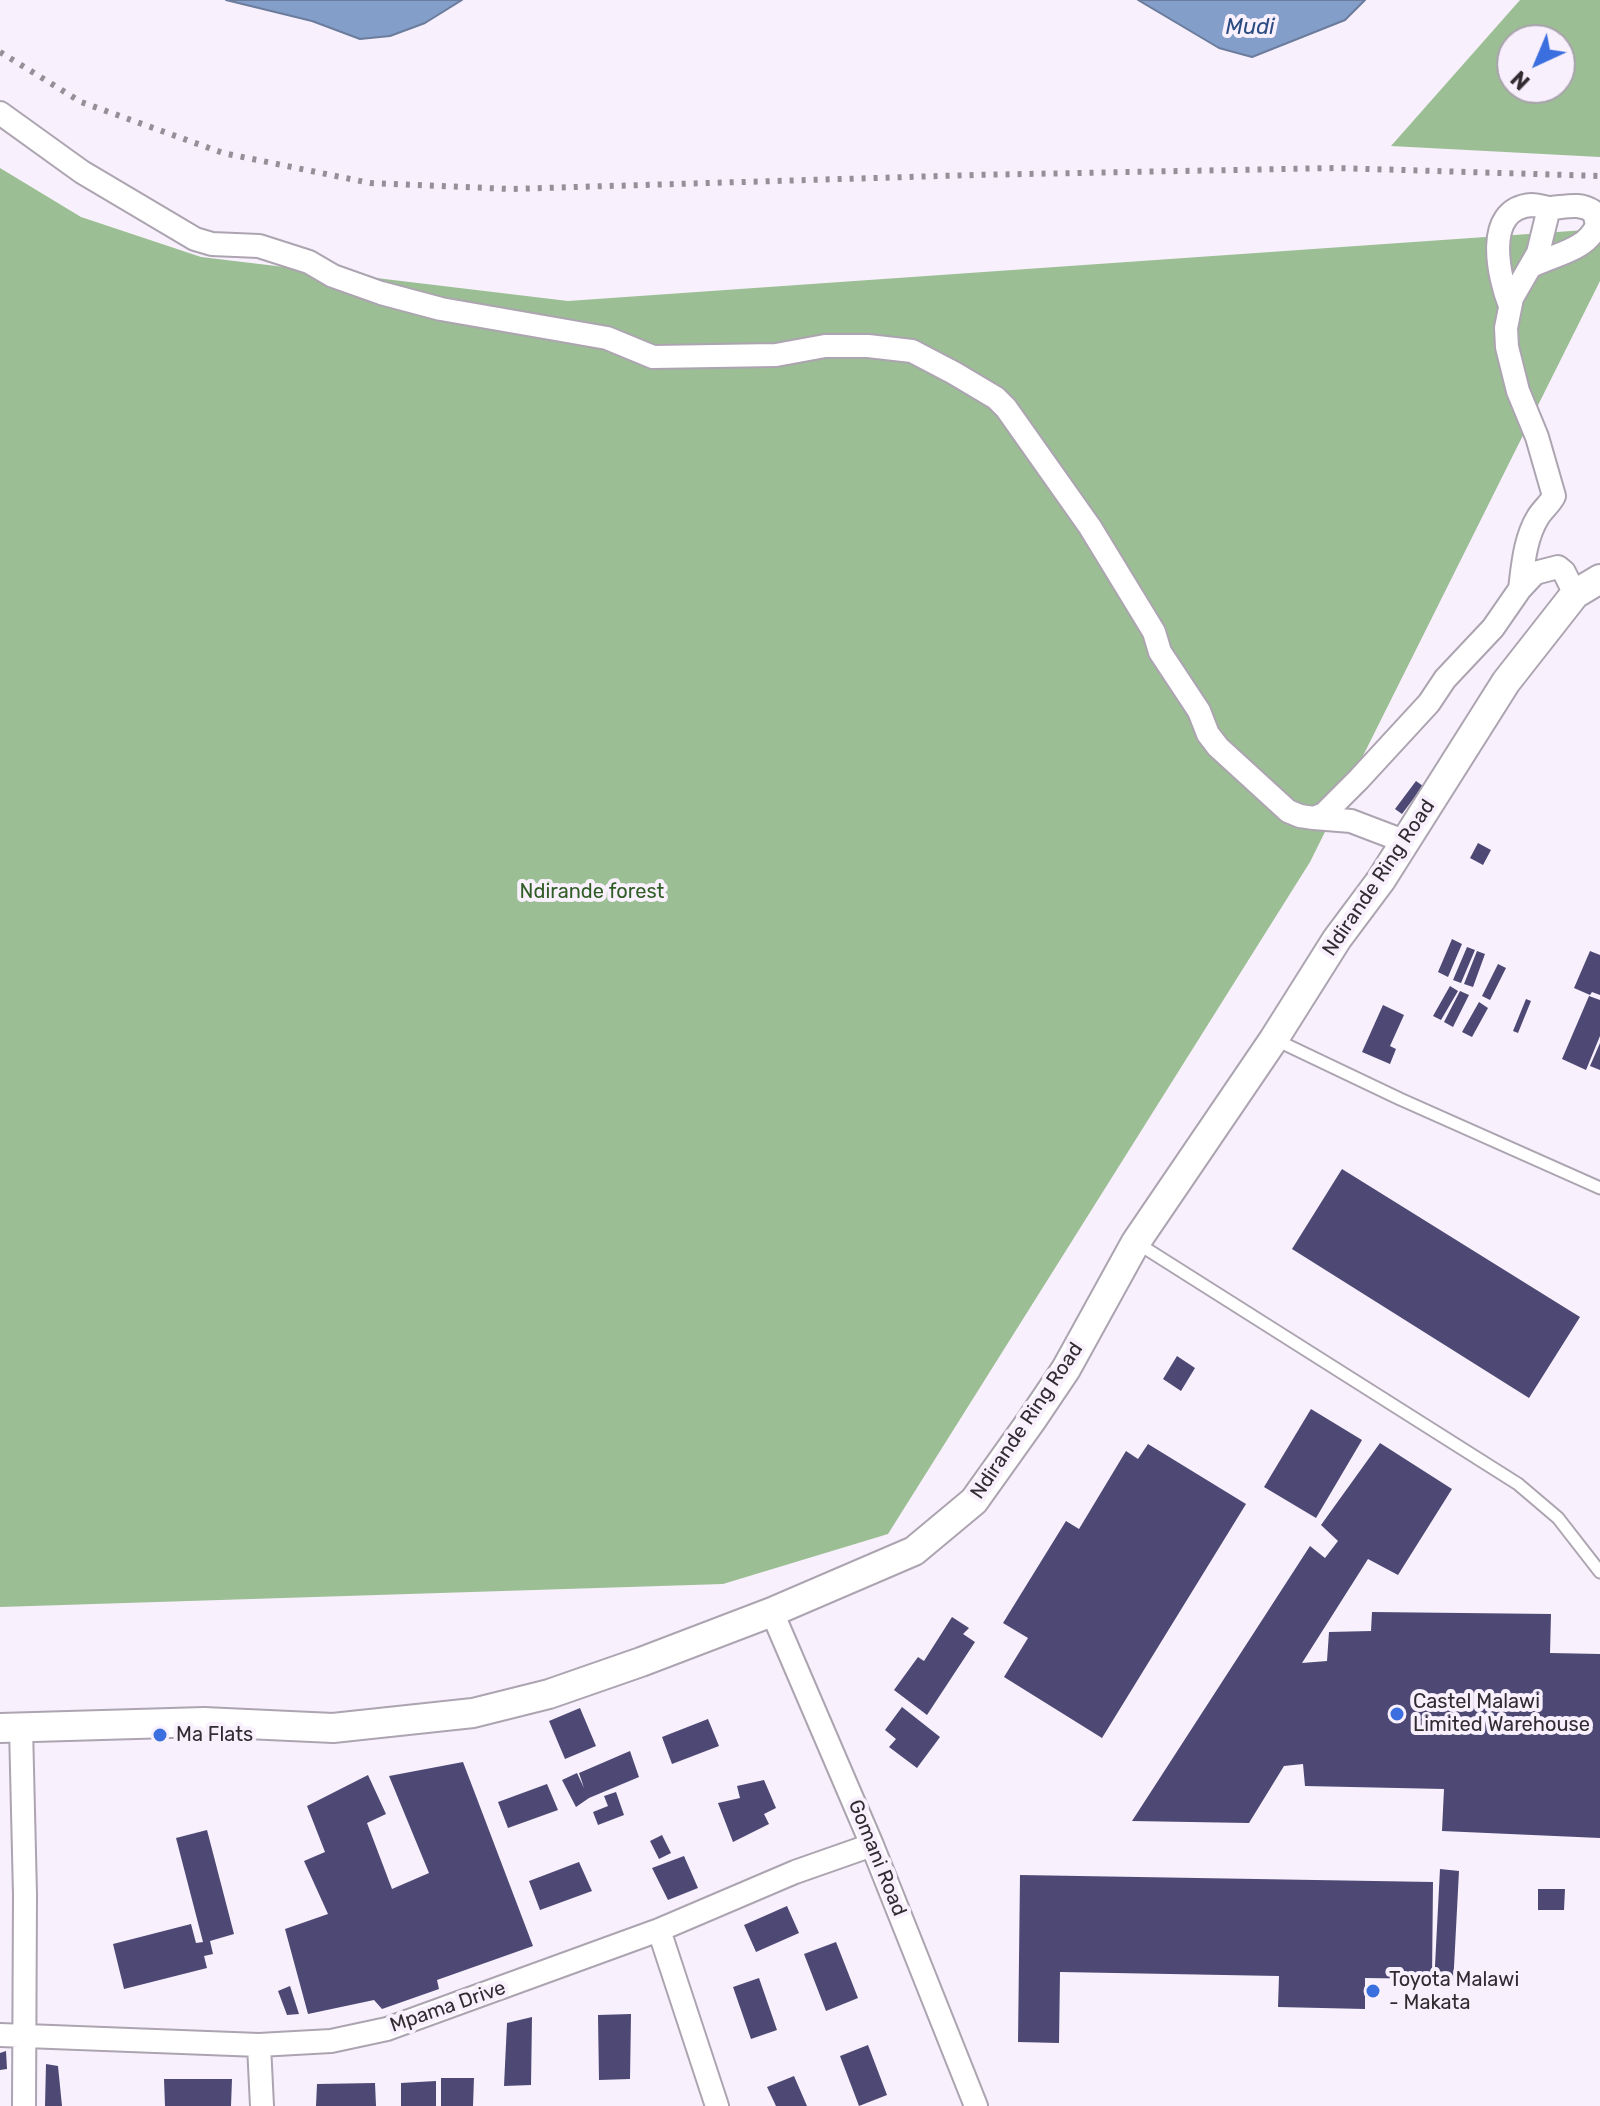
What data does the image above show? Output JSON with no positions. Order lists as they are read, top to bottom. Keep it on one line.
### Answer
{"streets":{"street":["Ndirande Ring Road","Gomani Road","Mpama Drive"]},"crossings":[["Ndirande Ring Road","Gomani Road"],["Gomani Road","Mpama Drive"]],"water":["Mudi"],"parks":["Ndirande forest"],"places":["Castel Malawi Limited Warehouse","Ma Flats","Toyota Malawi - Makata"],"north":"bottom left"}
